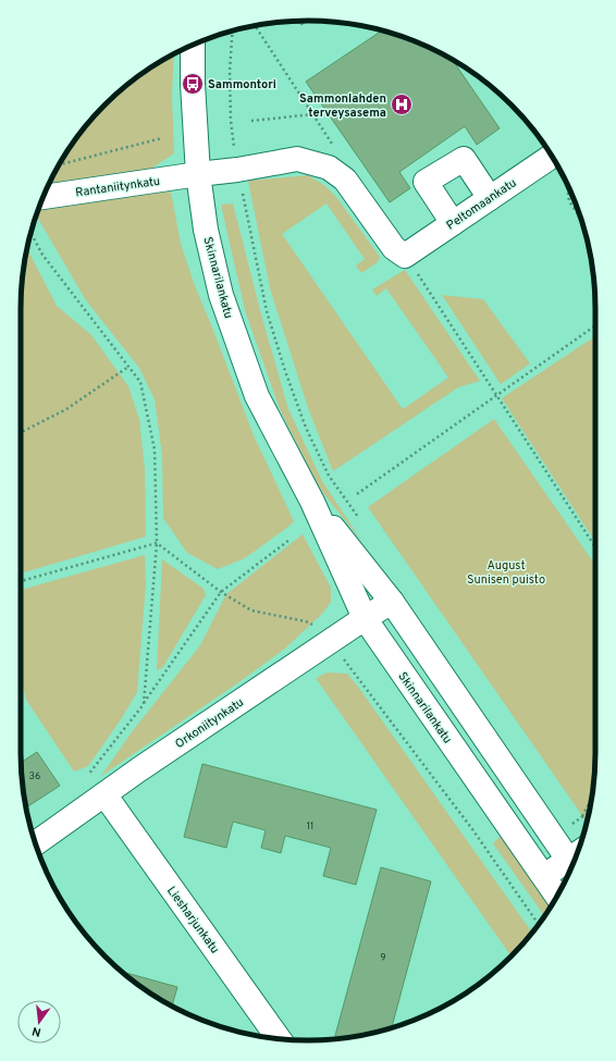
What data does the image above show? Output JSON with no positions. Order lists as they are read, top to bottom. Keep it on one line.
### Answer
{"streets":{"main road":["Rantaniitynkatu","Peltomaankatu","Skinnarilankatu","Orkoniitynkatu","Liesharjunkatu"]},"crossings":[["Rantaniitynkatu","Peltomaankatu"],["Rantaniitynkatu","Skinnarilankatu"],["Skinnarilankatu","Orkoniitynkatu"],["Orkoniitynkatu","Liesharjunkatu"]],"parks":["August Sunisen puisto"],"places":{"bus stop":["Sammontori"],"hospital":["Sammonlahden terveysasema"]},"house_numbers":["36","11","9"],"north":"bottom"}
